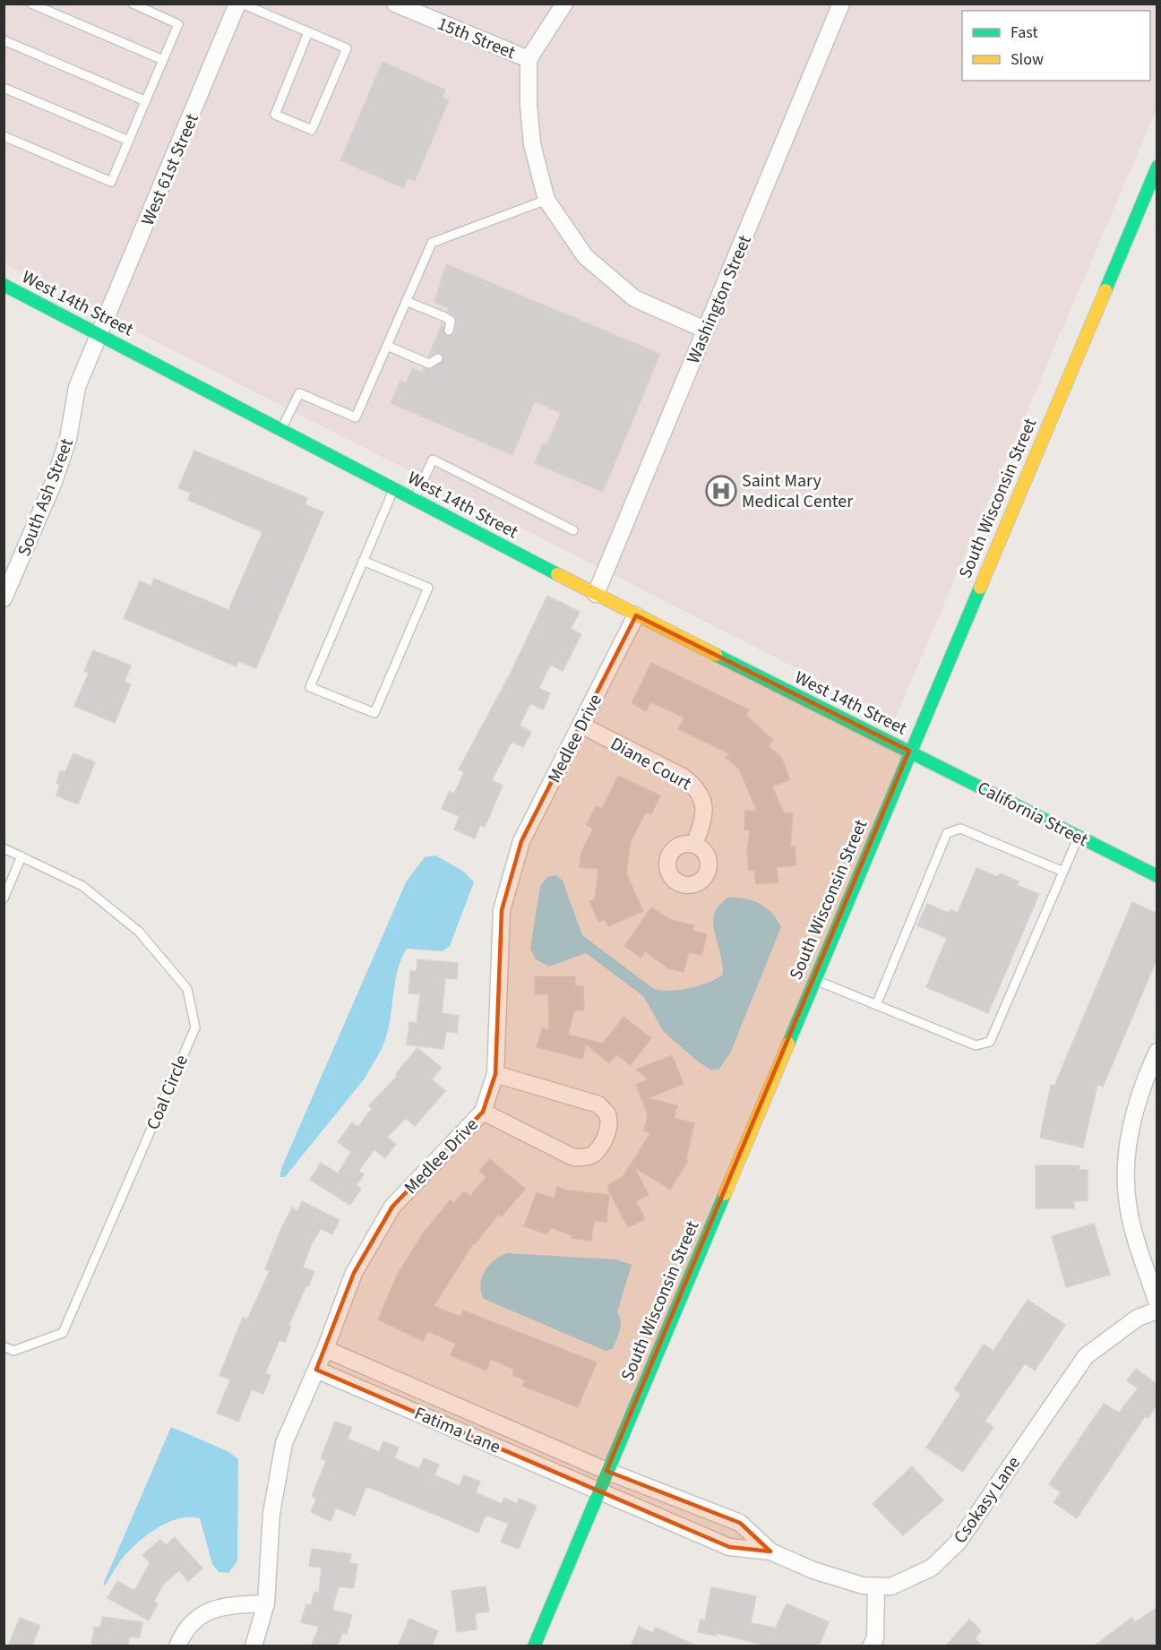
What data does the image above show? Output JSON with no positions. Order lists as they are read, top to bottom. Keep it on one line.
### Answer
{"streets":{"street":["15th Street","West 61st Street","Washington Street","West 14th Street","South Ash Street","South Wisconsin Street","Medlee Drive","Diane Court","California Street","Fatima Lane","Csokasy Lane"],"lane":["Coal Circle"]},"crossings":[["West 61st Street","West 14th Street"],["West 61st Street","South Ash Street"],["Washington Street","West 14th Street"],["West 14th Street","South Ash Street"],["West 14th Street","South Wisconsin Street"],["West 14th Street","Medlee Drive"],["West 14th Street","California Street"],["South Wisconsin Street","California Street"],["South Wisconsin Street","Fatima Lane"],["South Wisconsin Street","Csokasy Lane"],["Medlee Drive","Diane Court"],["Medlee Drive","Fatima Lane"],["Fatima Lane","Csokasy Lane"]],"places":{"hospital":["Saint Mary Medical Center"]},"legend":["Fast","Slow"]}
